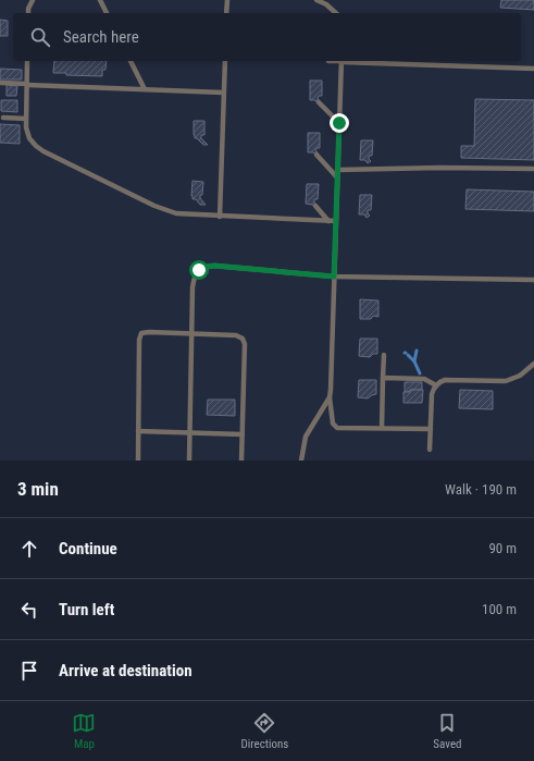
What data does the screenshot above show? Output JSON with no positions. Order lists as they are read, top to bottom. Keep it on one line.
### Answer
{"page":{"search":"Search here","heading":["3 min","Walk · 190 m"],"list":[["Continue","90 m"],["Turn left","100 m"],"Arrive at destination"],"nav":["Map","Directions","Saved"]}}
